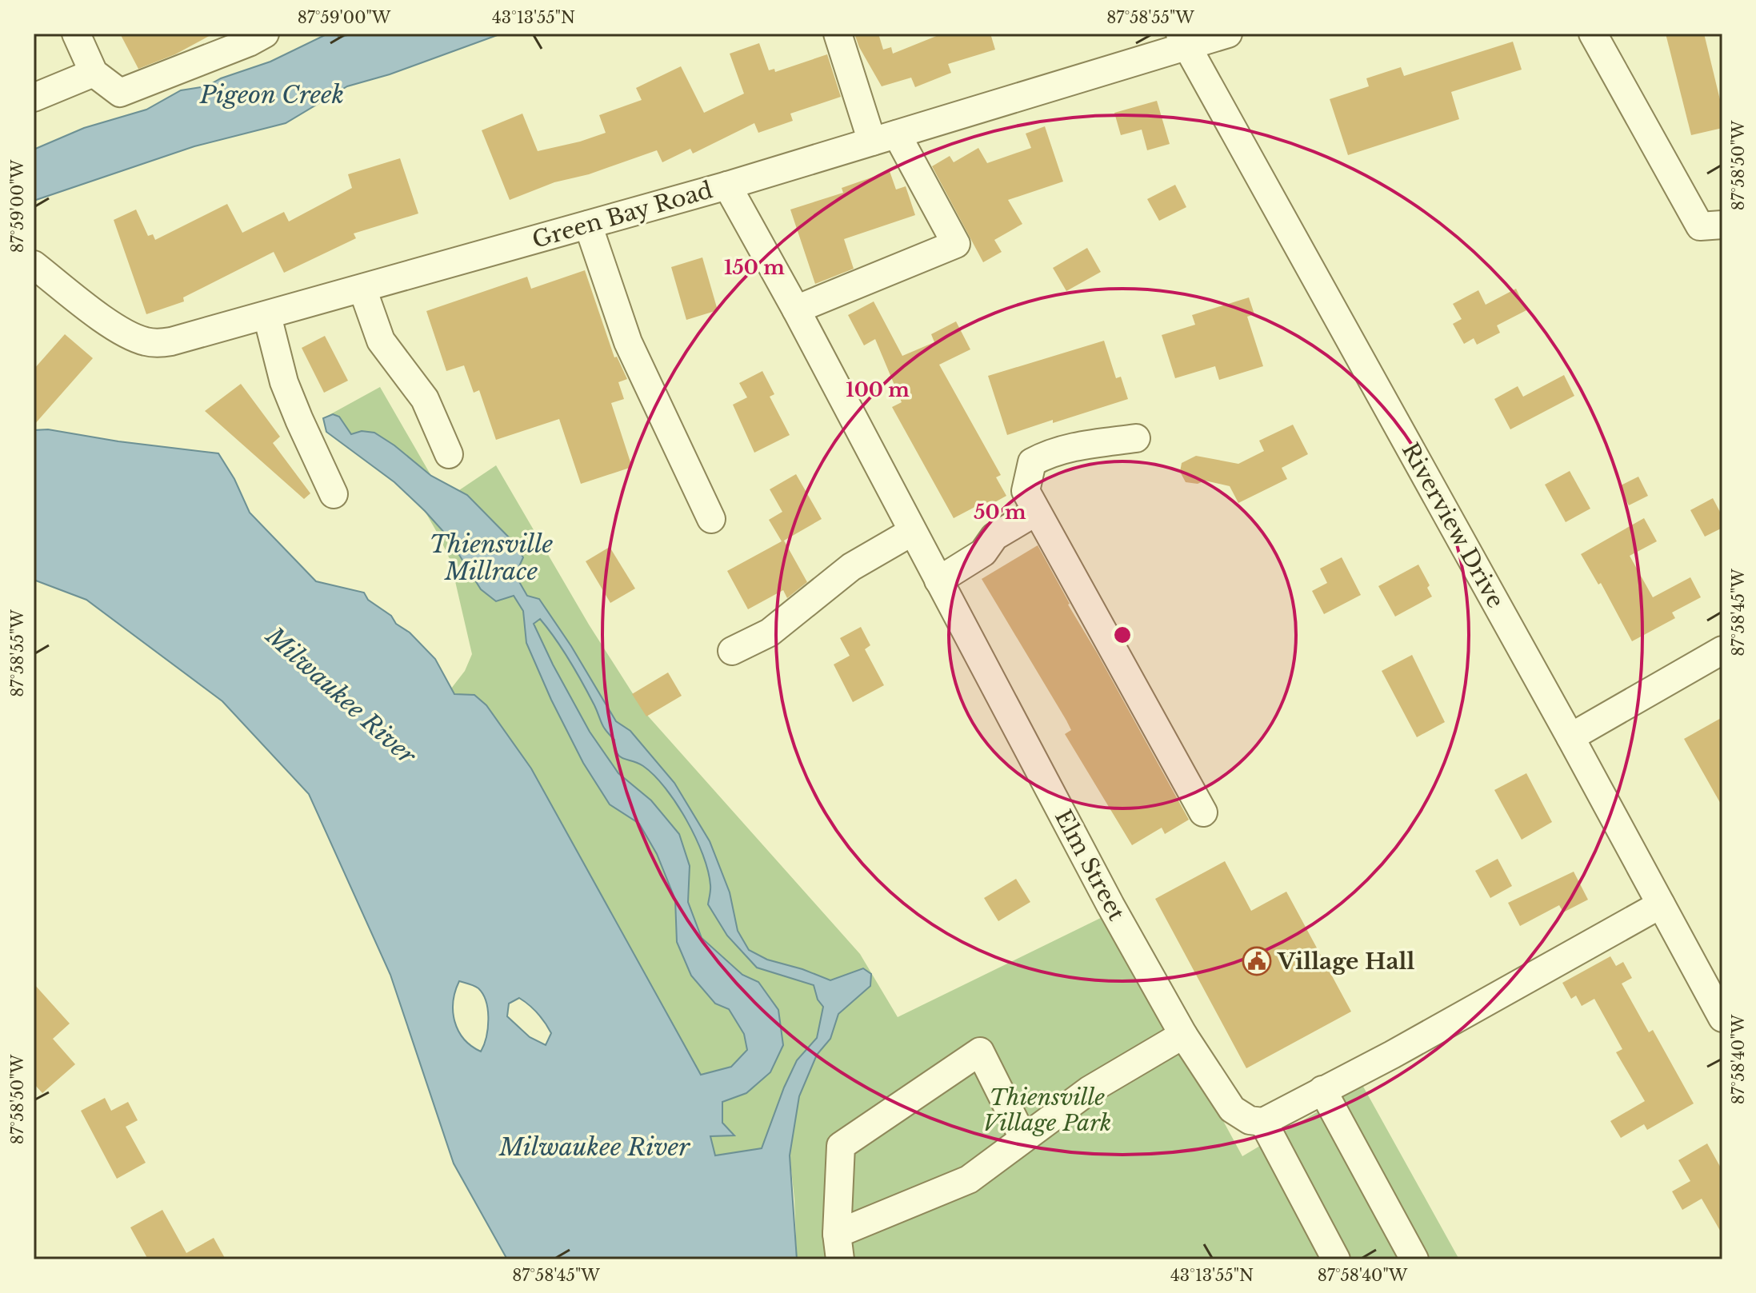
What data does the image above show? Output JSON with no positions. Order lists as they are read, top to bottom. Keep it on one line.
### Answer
{"streets":{"street":["Green Bay Road","Riverview Drive","Elm Street"]},"crossings":[["Green Bay Road","Riverview Drive"],["Green Bay Road","Elm Street"]],"water":["Pigeon Creek","Thiensville Millrace","Milwaukee River"],"parks":["Thiensville Village Park"],"places":{"public building":["Village Hall"]},"coordinates":["87°59'00\"W","43°13'55\"N","87°58'55\"W","87°58'50\"W","87°58'45\"W","87°58'40\"W"],"rings":["150 m","100 m","50 m"]}
